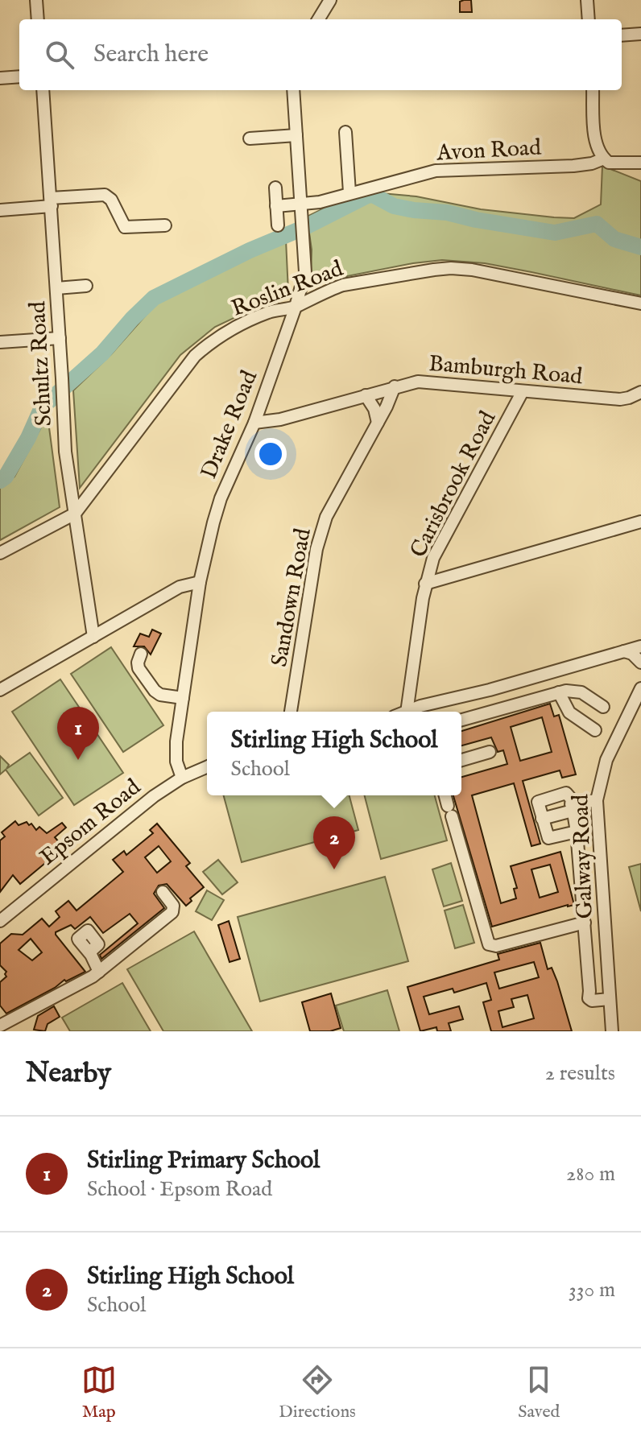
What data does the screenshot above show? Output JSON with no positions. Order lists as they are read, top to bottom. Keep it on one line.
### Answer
{"streets":{"street":["Avon Road","Roslin Road","Schultz Road","Bamburgh Road","Drake Road","Carisbrook Road","Sandown Road","Epsom Road","Galway Road"]},"crossings":[["Avon Road","Drake Road"],["Roslin Road","Schultz Road"],["Roslin Road","Drake Road"],["Bamburgh Road","Drake Road"],["Bamburgh Road","Carisbrook Road"],["Bamburgh Road","Sandown Road"],["Drake Road","Epsom Road"]],"page":{"search":"Search here","pins":["1","2"],"popup":["Stirling High School","School"],"heading":["Nearby","2 results"],"list":[{"mark":"1","name":"Stirling Primary School","note":"School · Epsom Road","value":"280 m"},{"mark":"2","name":"Stirling High School","note":"School","value":"330 m"}],"nav":["Map","Directions","Saved"]}}
